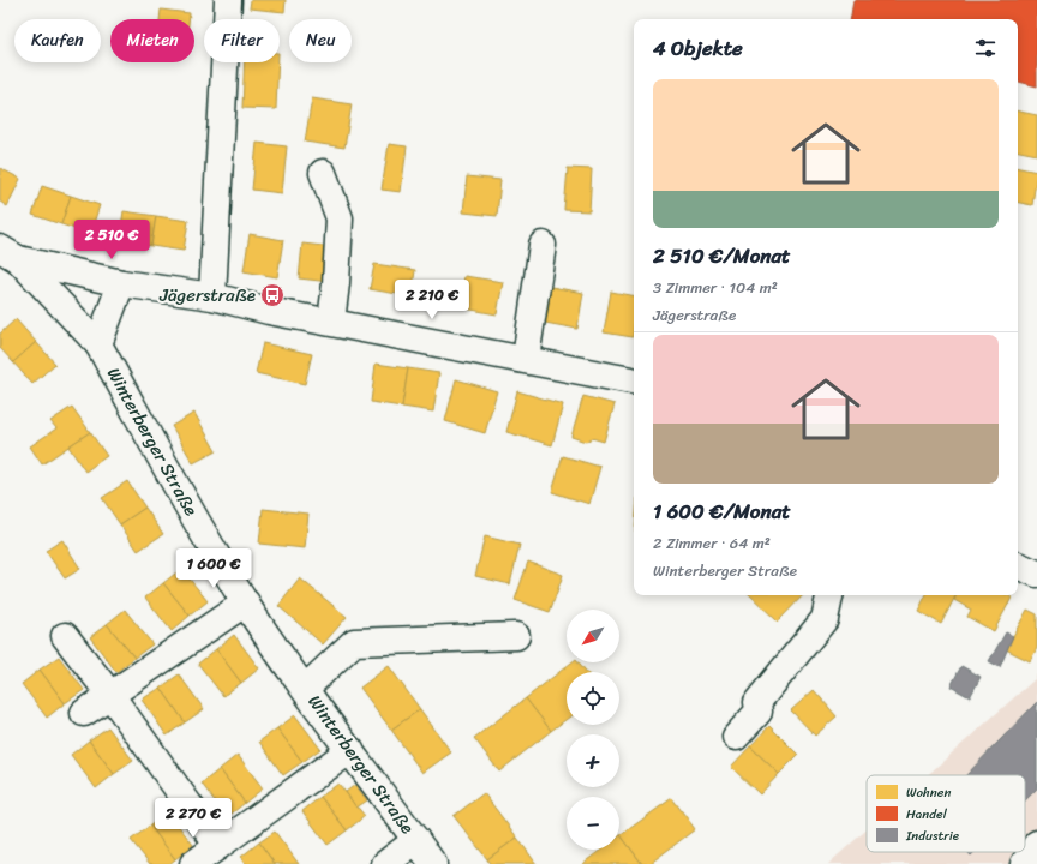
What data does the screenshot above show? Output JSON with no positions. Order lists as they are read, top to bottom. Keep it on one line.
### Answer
{"streets":{"street":["Winterberger Straße"]},"places":{"bus stop":["Jägerstraße"]},"legend":["Wohnen","Handel","Industrie"],"north":"bottom left","page":{"chip":["Kaufen","Mieten","Filter","Neu"],"heading":"4 Objekte","list":[{"name":"2 510 €/Monat","note":"3 Zimmer · 104 m² · Jägerstraße"},{"name":"1 600 €/Monat","note":"2 Zimmer · 64 m² · Winterberger Straße"}],"price":["2 510 €","2 210 €","1 600 €","2 270 €"],"map_buttons":["+","−"]}}
